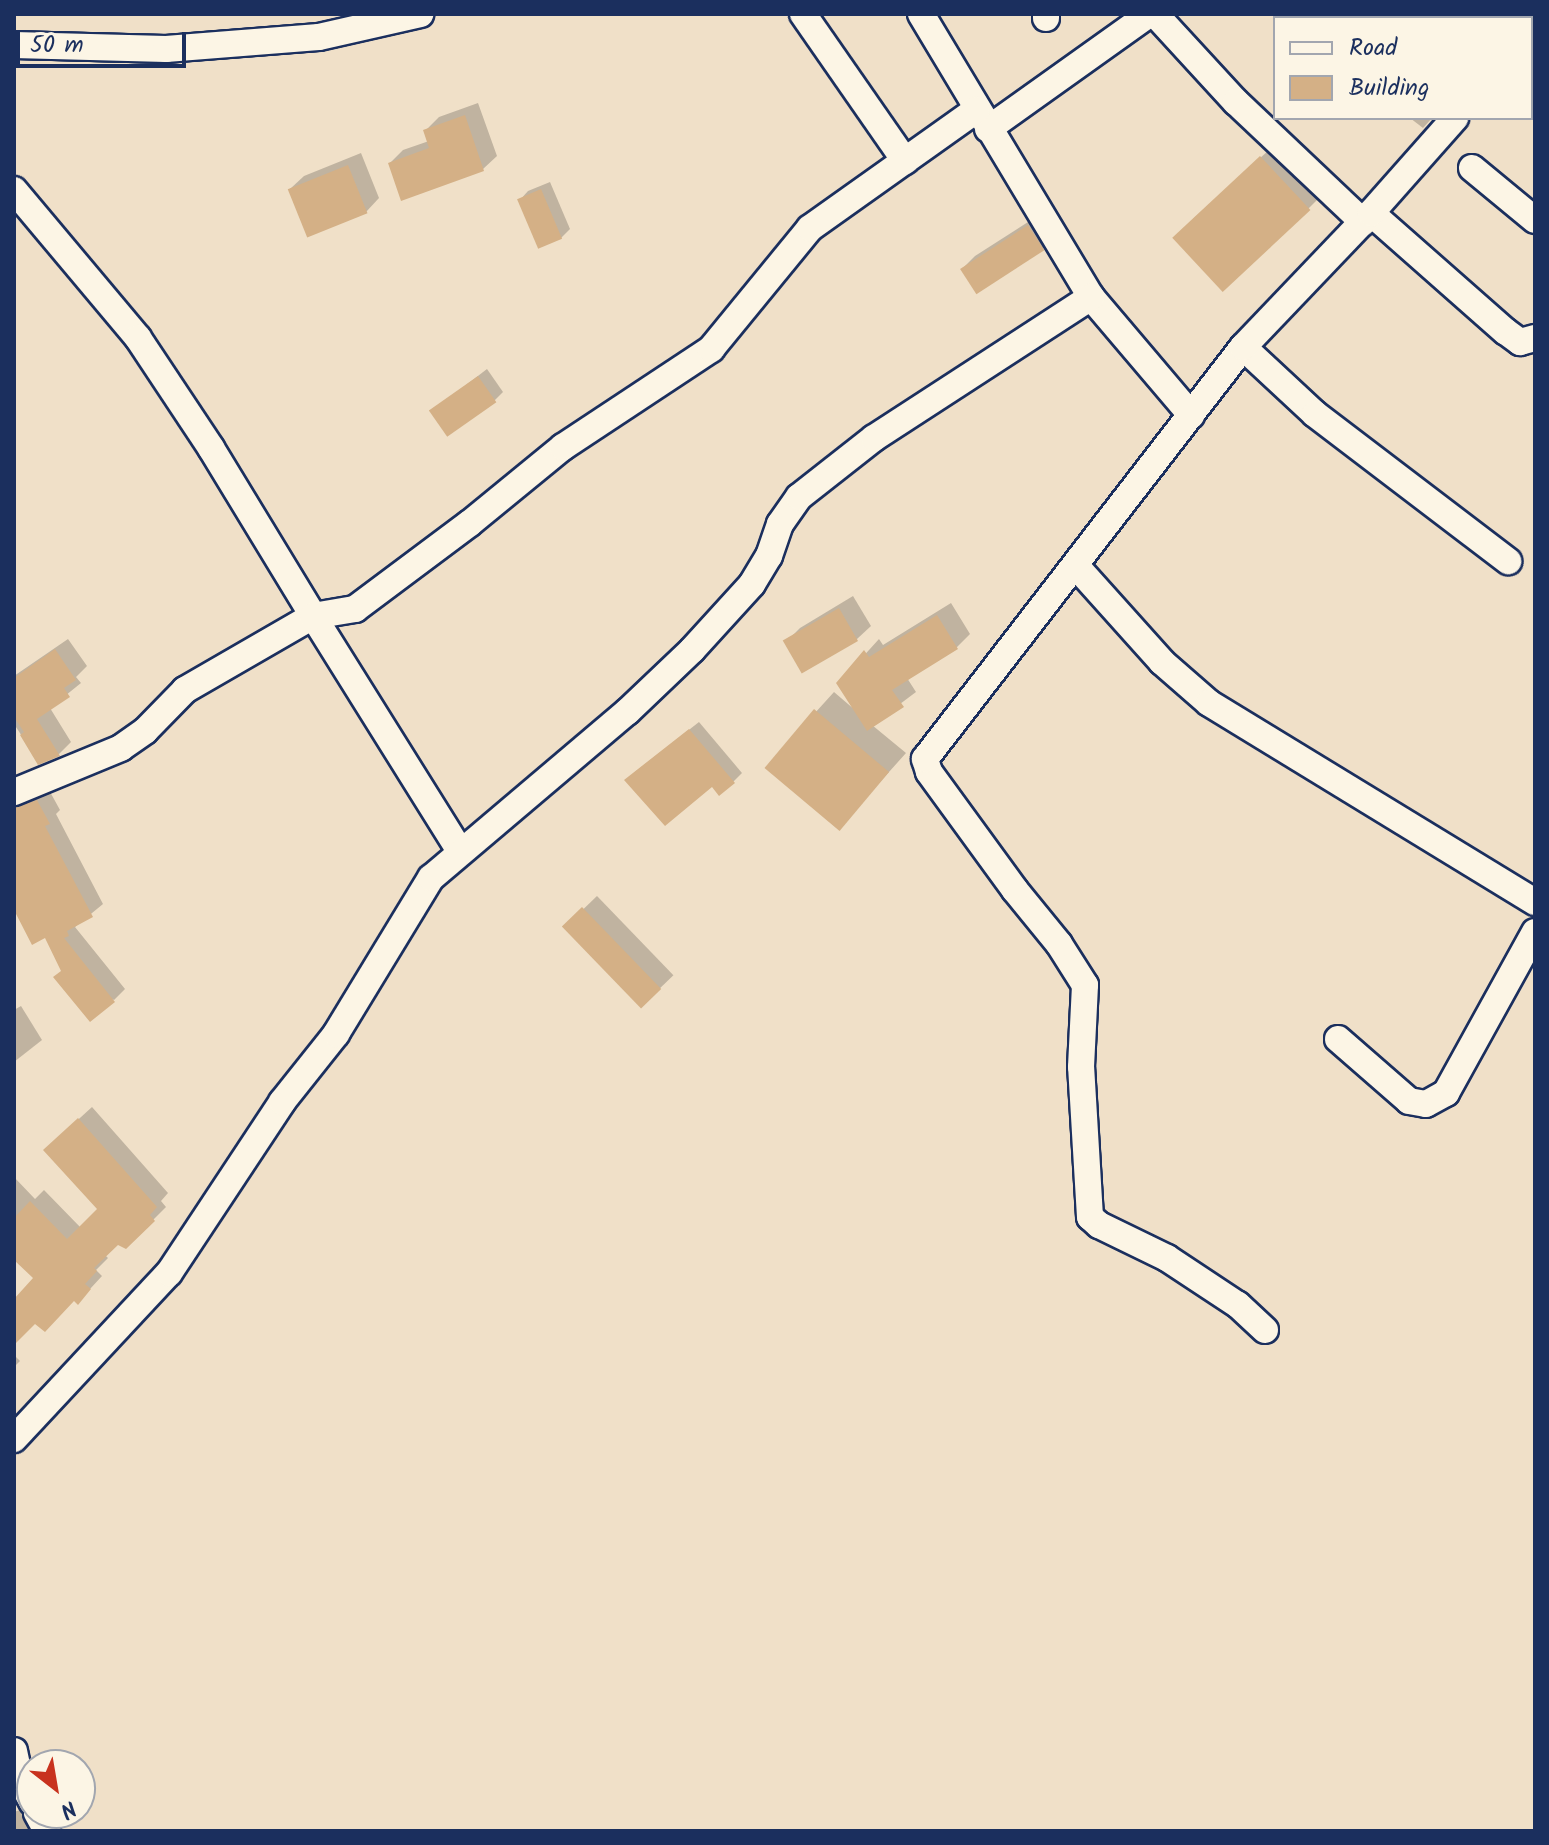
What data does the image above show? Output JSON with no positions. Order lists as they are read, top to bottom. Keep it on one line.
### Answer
{"legend":["Road","Building"],"scale_bar":"50 m","north":"bottom right"}
